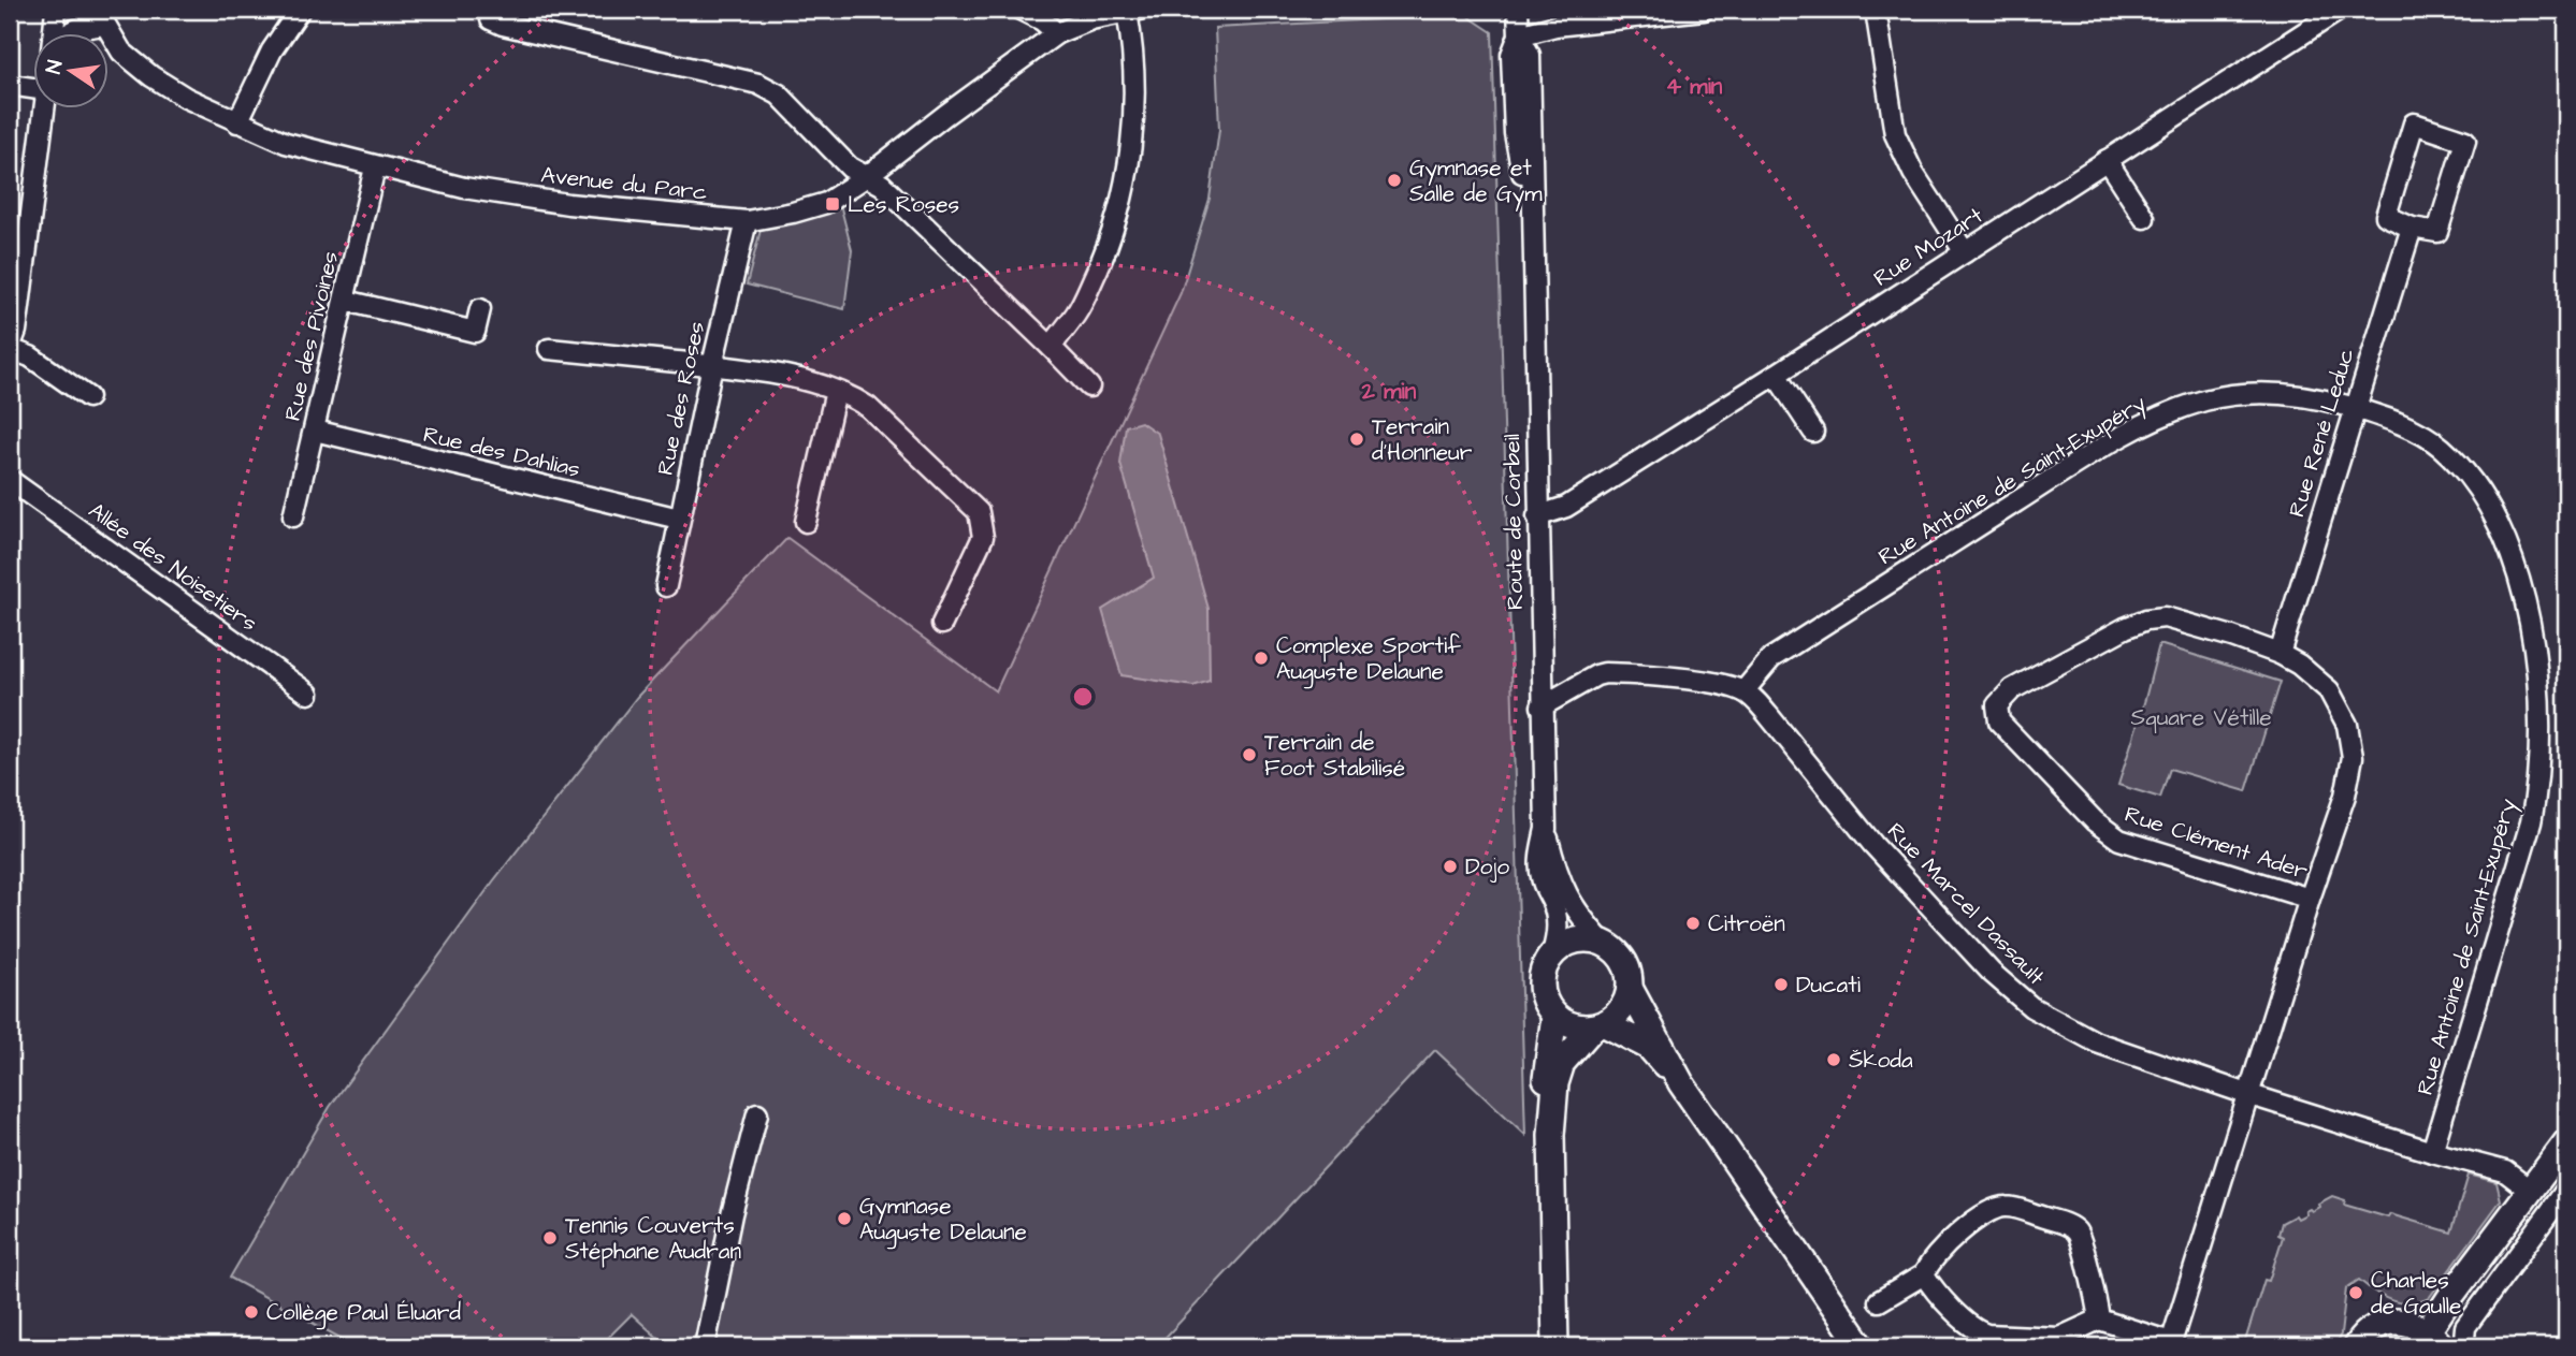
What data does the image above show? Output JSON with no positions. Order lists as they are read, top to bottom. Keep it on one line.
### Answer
{"streets":{"street":["Avenue du Parc","Rue Mozart","Rue des Pivoines","Rue des Roses","Rue René Leduc","Rue des Dahlias","Rue Antoine de Saint-Exupéry","Route de Corbeil","Allée des Noisetiers","Rue Clément Ader","Rue Marcel Dassault"]},"crossings":[["Avenue du Parc","Rue des Pivoines"],["Avenue du Parc","Rue des Roses"],["Rue Mozart","Route de Corbeil"],["Rue des Pivoines","Rue des Dahlias"],["Rue des Roses","Rue des Dahlias"],["Rue René Leduc","Rue Antoine de Saint-Exupéry"],["Rue René Leduc","Rue Clément Ader"],["Rue Antoine de Saint-Exupéry","Rue Marcel Dassault"],["Rue Clément Ader","Rue Marcel Dassault"]],"parks":["Square Vétille"],"places":{"other":["Gymnase et Salle de Gym","Terrain d'Honneur","Complexe Sportif Auguste Delaune","Terrain de Foot Stabilisé","Dojo","Citroën","Ducati","Škoda","Gymnase Auguste Delaune","Tennis Couverts Stéphane Audran","Charles de Gaulle","Collège Paul Éluard"],"transit":["Les Roses"]},"north":"left","rings":["4 min","2 min"]}
